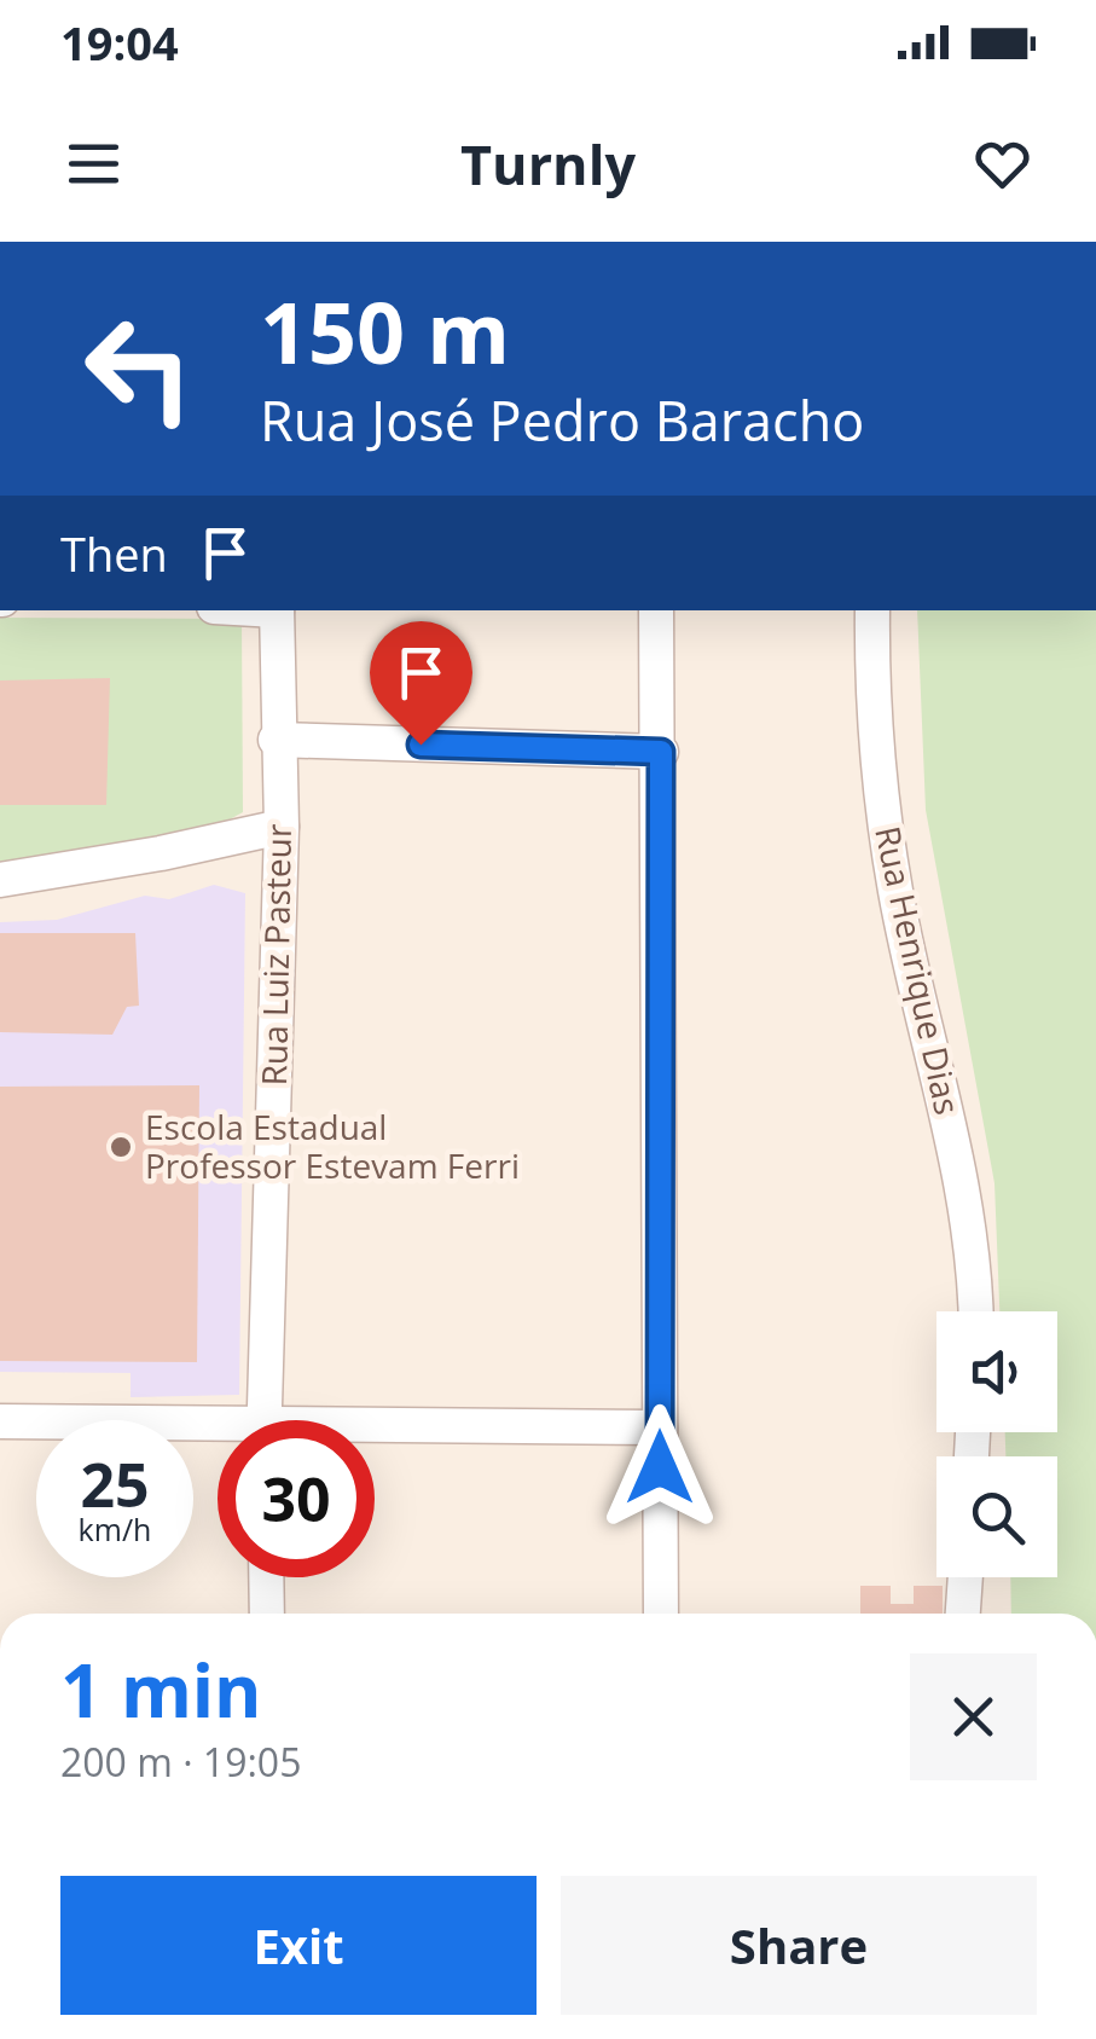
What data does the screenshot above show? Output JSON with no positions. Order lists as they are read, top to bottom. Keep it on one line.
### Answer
{"streets":{"street":["Rua Luiz Pasteur","Rua Henrique Dias"]},"places":["Escola Estadual Professor Estevam Ferri"],"page":{"status":"19:04","header":"Turnly","turn":["150 m","Rua José Pedro Baracho"],"then":"Then","speed":"25 km/h","limit":"30","heading":["1 min","200 m · 19:05"],"buttons":["Exit","Share"]}}
